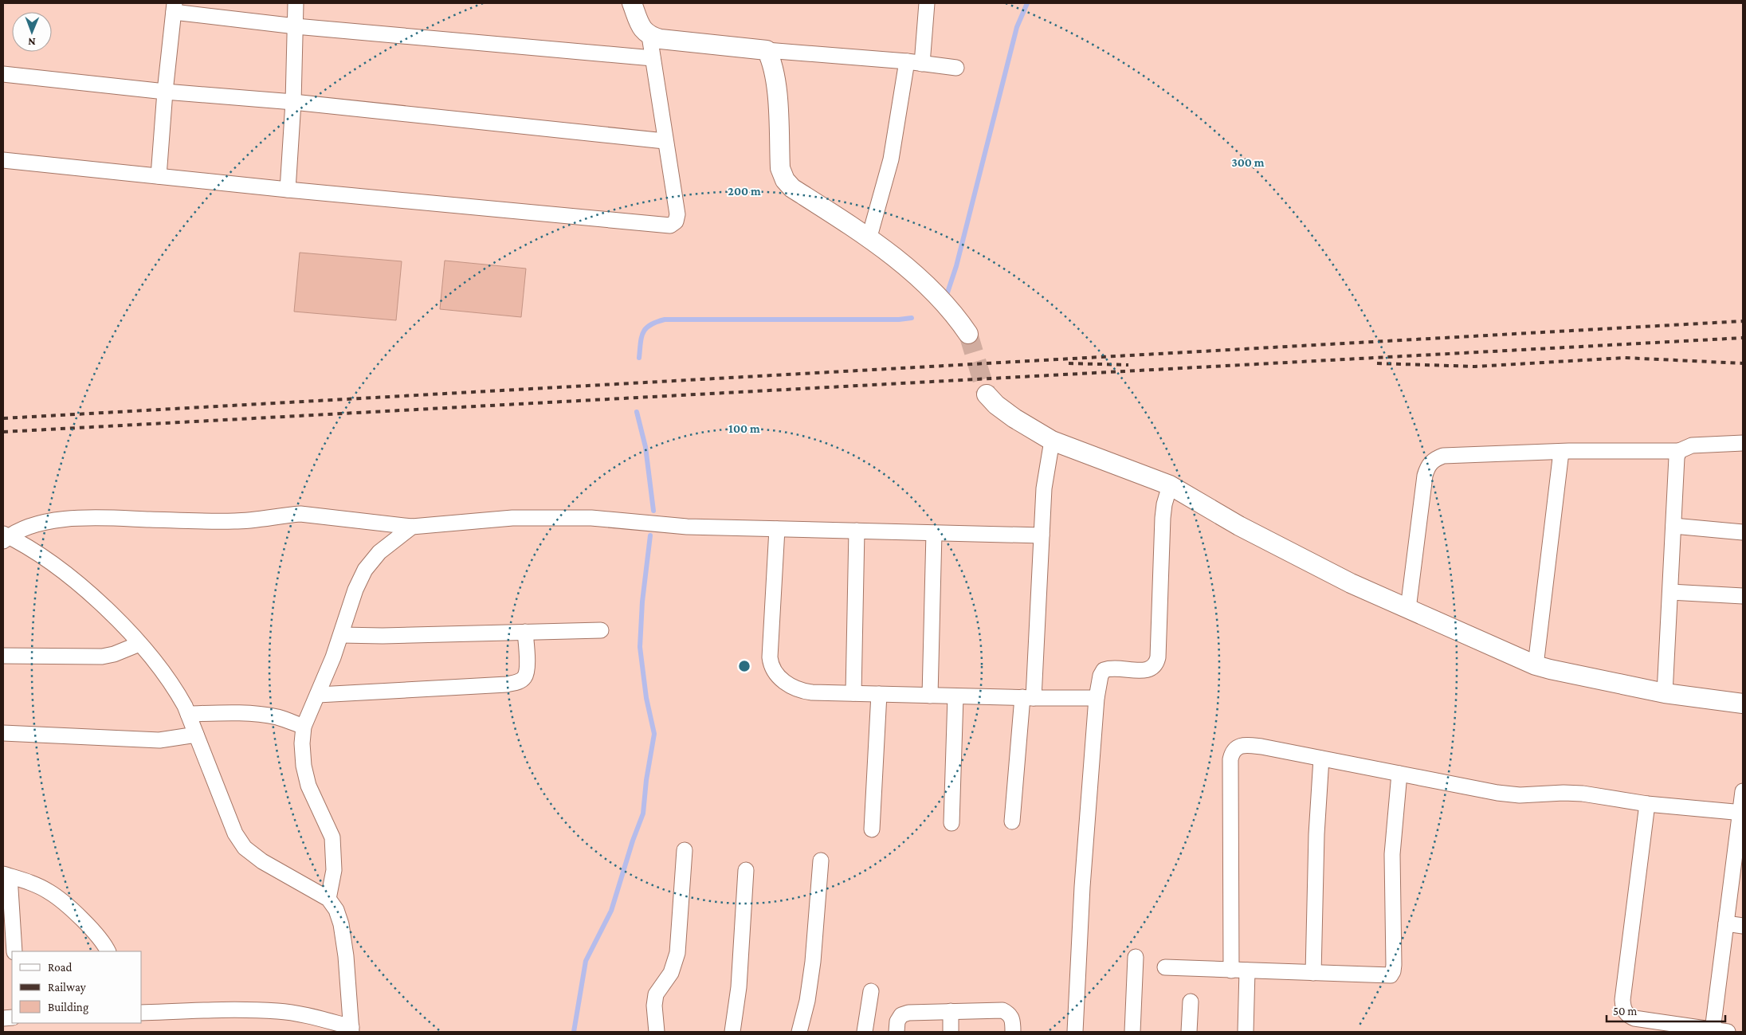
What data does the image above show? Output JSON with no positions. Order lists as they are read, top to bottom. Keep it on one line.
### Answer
{"legend":["Road","Railway","Building"],"scale_bar":"50 m","north":"bottom","rings":["300 m","200 m","100 m"]}
